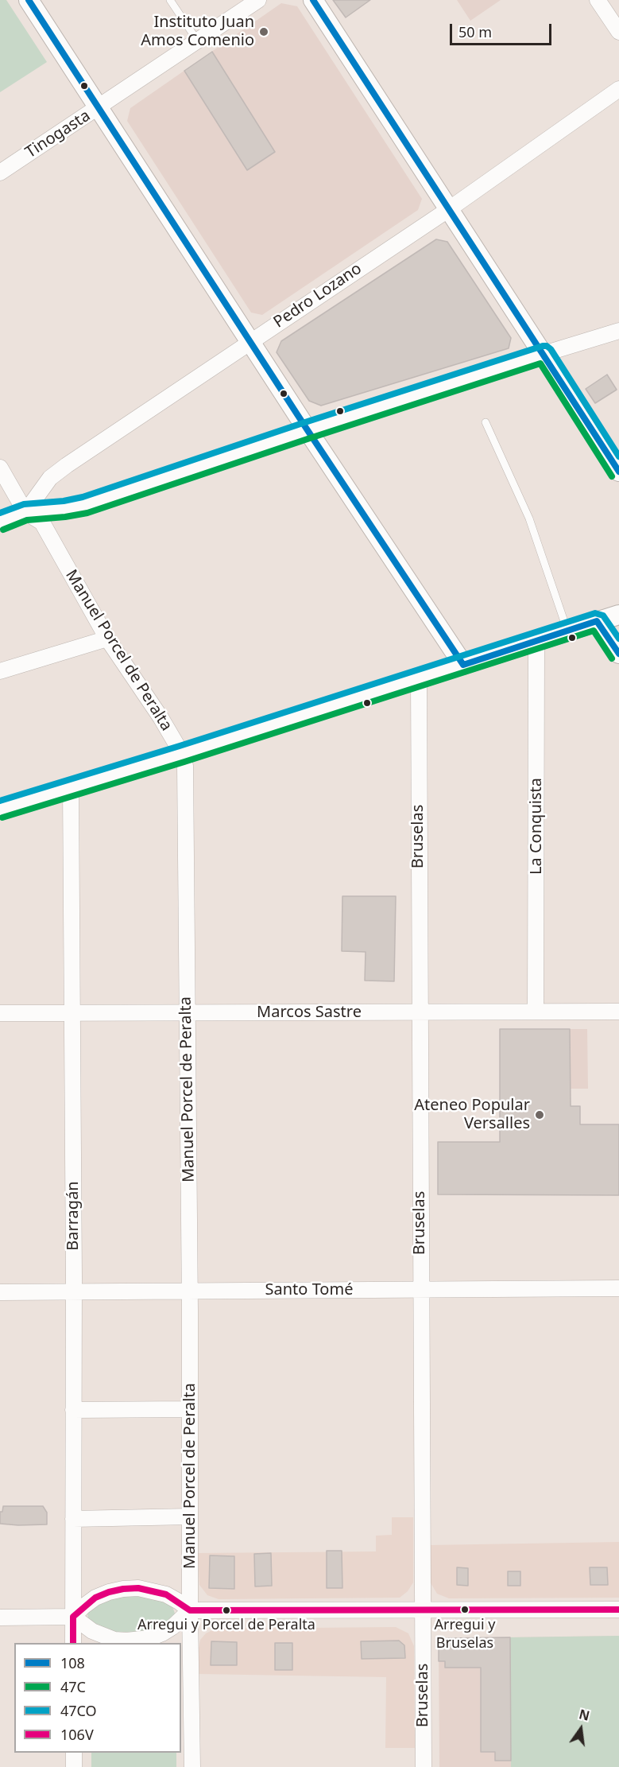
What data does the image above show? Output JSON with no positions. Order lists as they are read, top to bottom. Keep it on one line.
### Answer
{"streets":{"street":["Tinogasta","Pedro Lozano","Manuel Porcel de Peralta","La Conquista","Bruselas","Marcos Sastre","Barragán","Santo Tomé"]},"crossings":[["Pedro Lozano","Manuel Porcel de Peralta"],["Manuel Porcel de Peralta","Marcos Sastre"],["Manuel Porcel de Peralta","Santo Tomé"],["La Conquista","Marcos Sastre"],["Bruselas","Marcos Sastre"],["Bruselas","Santo Tomé"],["Marcos Sastre","Barragán"],["Barragán","Santo Tomé"]],"places":["Instituto Juan Amos Comenio","Ateneo Popular Versalles","Arregui y Bruselas","Arregui y Porcel de Peralta"],"lines":["transit line 108","transit line 47CO","transit line 47C","transit line 106V"],"legend":["108","47C","47CO","106V"],"scale_bar":"50 m","north":"top"}
